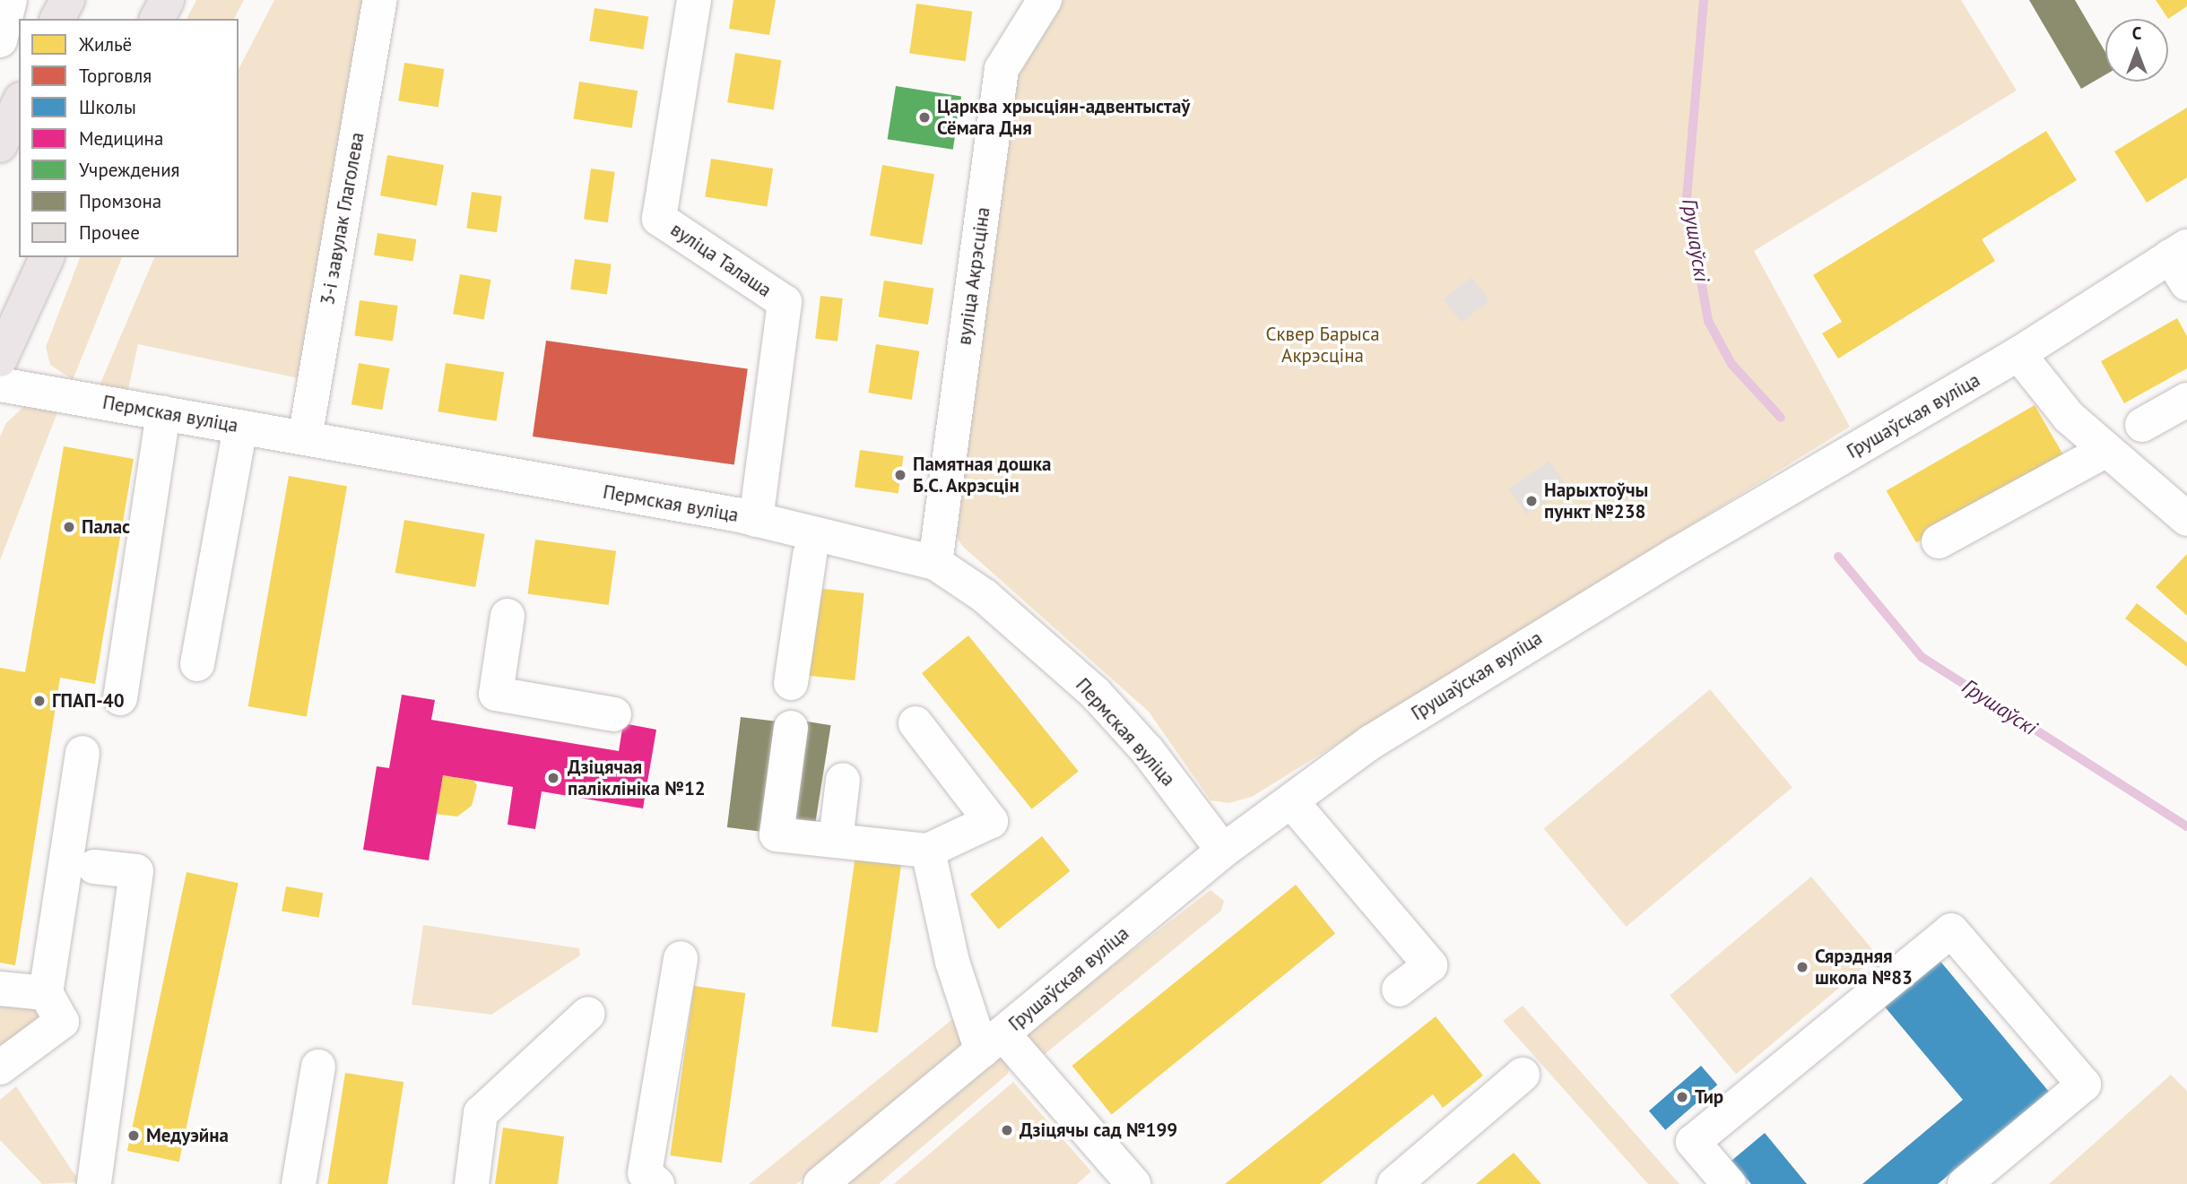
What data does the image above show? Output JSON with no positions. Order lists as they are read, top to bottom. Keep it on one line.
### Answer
{"streets":{"street":["3-і завулак Глаголева","вуліца Талаша","вуліца Акрэсціна","Пермская вуліца","Грушаўская вуліца"]},"crossings":[["3-і завулак Глаголева","Пермская вуліца"],["вуліца Талаша","Пермская вуліца"],["вуліца Акрэсціна","Пермская вуліца"],["Пермская вуліца","Грушаўская вуліца"]],"water":["Грушаўскі"],"parks":["Сквер Барыса Акрэсціна"],"places":["Царква хрысціян-адвентыстаў Сёмага Дня","Памятная дошка Б.С. Акрэсцін","Нарыхтоўчы пункт №238","Палас","ГПАП-40","Дзіцячая паліклініка №12","Сярэдняя школа №83","Тир","Дзіцячы сад №199","Медуэйна"],"legend":["Жильё","Торговля","Школы","Медицина","Учреждения","Промзона","Прочее"],"north":"top"}
